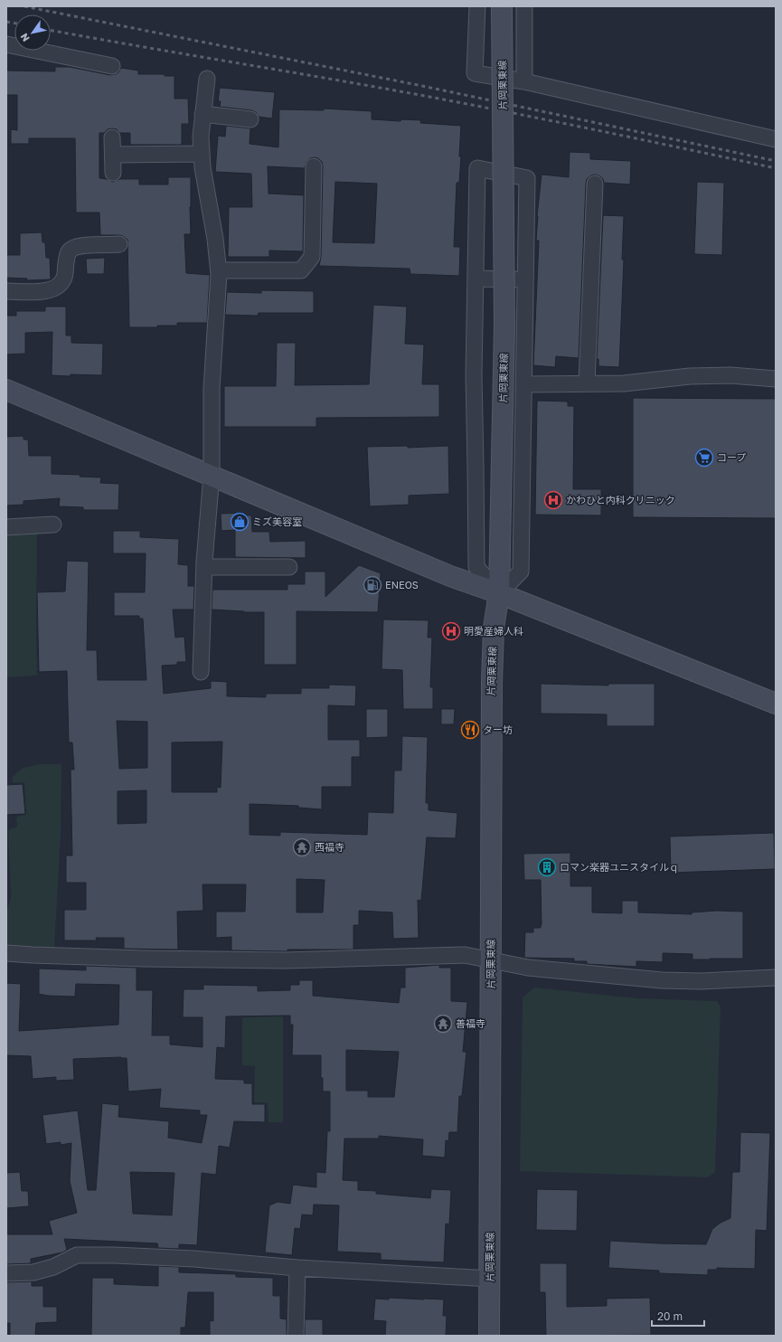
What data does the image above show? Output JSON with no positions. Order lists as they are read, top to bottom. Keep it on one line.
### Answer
{"streets":{"main road":["片岡栗東線"]},"places":{"supermarket":["コープ"],"hospital":["かわひと内科クリニック","明愛産婦人科"],"shop":["ミズ美容室"],"fuel station":["ENEOS"],"restaurant":["ター坊"],"temple":["西福寺","善福寺"],"building":["ロマン楽器ユニスタイルｑ"]},"scale_bar":"20 m","north":"bottom left"}
